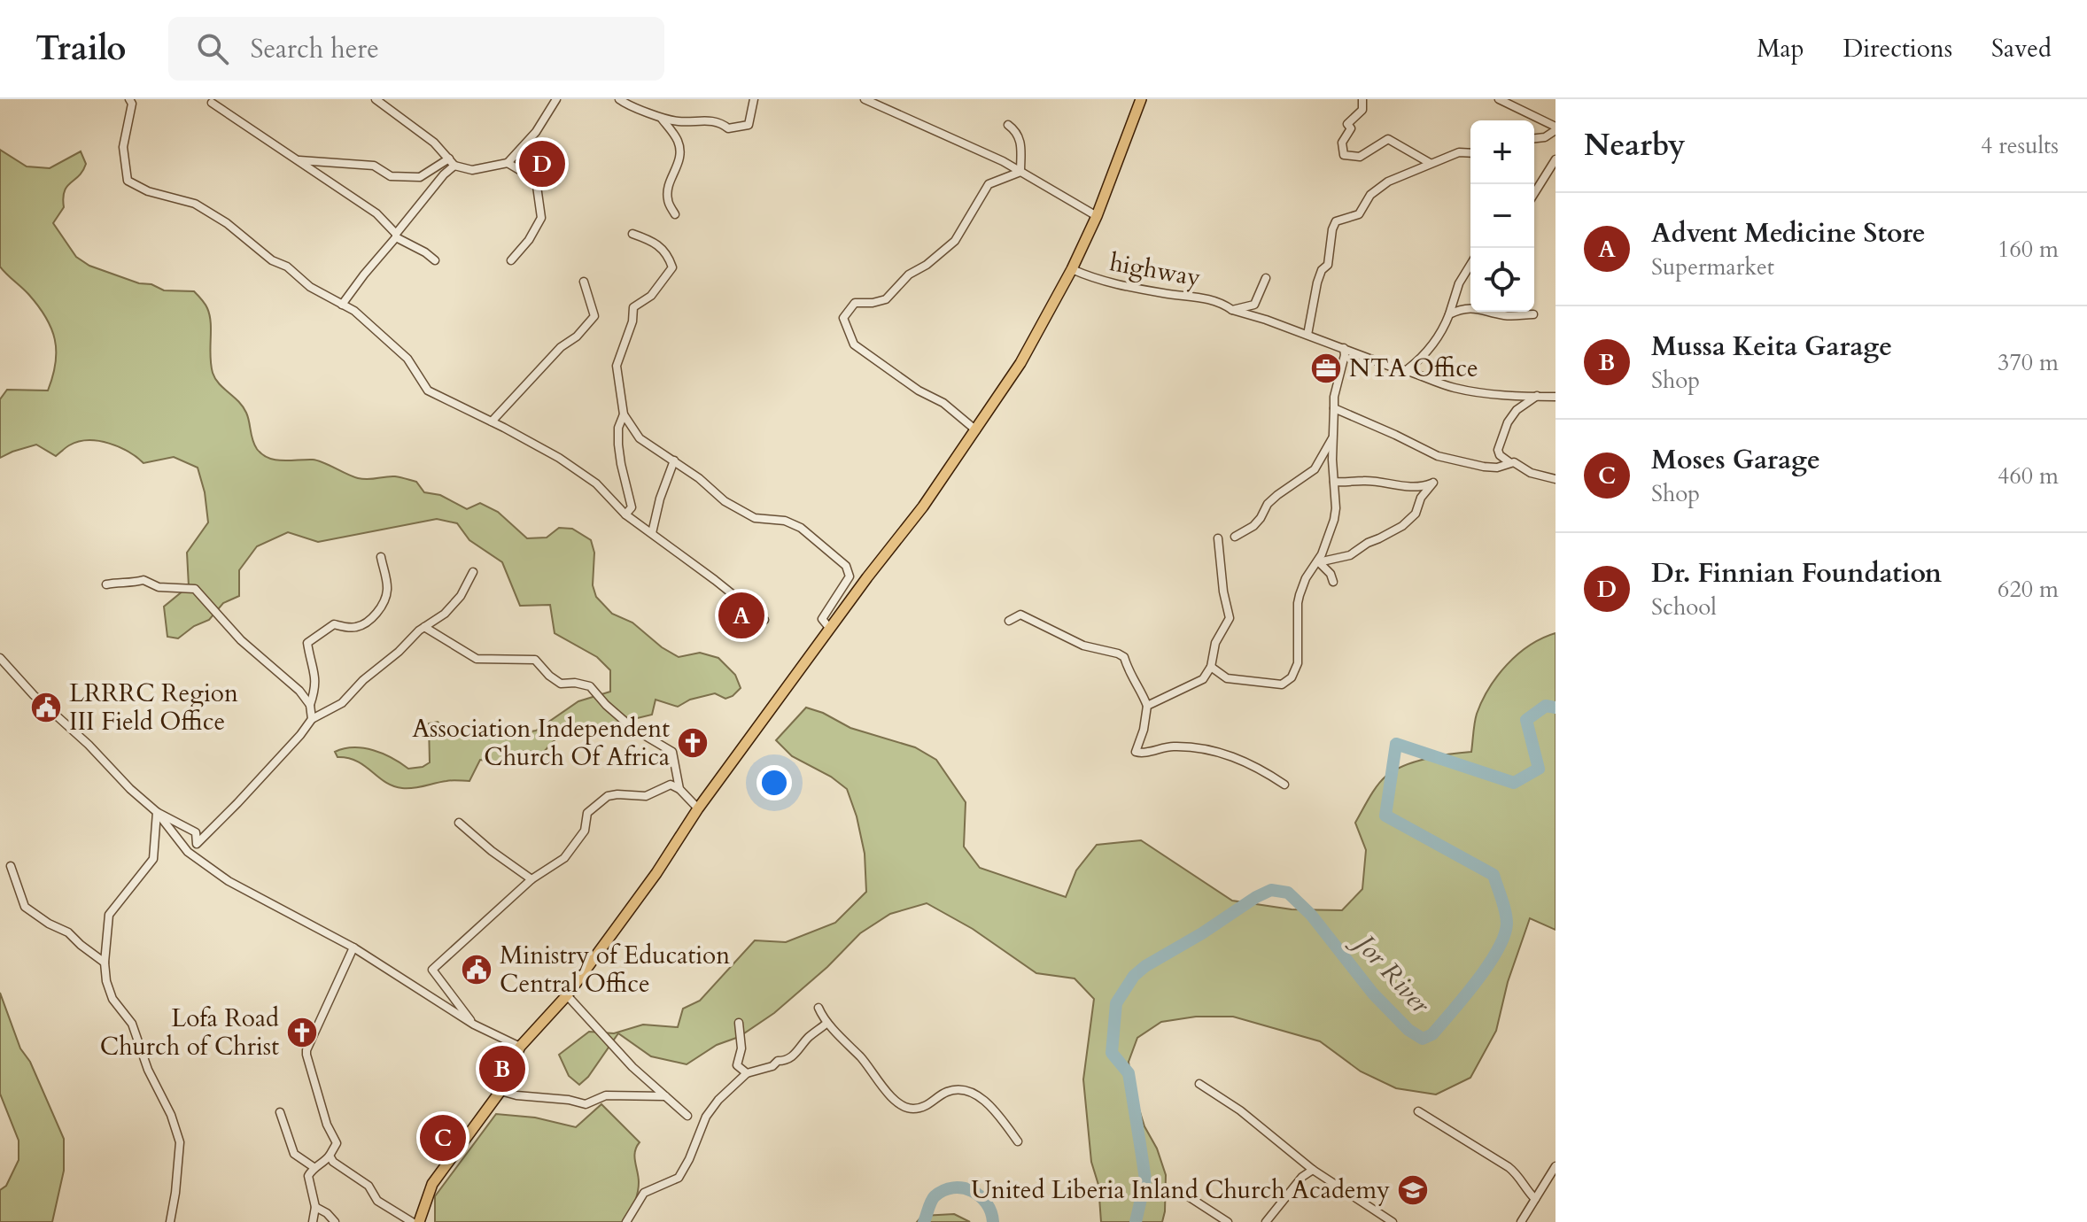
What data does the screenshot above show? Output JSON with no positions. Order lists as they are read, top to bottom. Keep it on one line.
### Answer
{"streets":{"street":["highway"]},"water":["Jor River"],"places":{"office":["NTA Office"],"public building":["LRRRC Region III Field Office","Ministry of Education Central Office"],"church":["Association Independent Church Of Africa","Lofa Road Church of Christ"],"school or university":["United Liberia Inland Church Academy"]},"page":{"header":"Trailo","search":"Search here","nav":["Map","Directions","Saved"],"heading":["Nearby","4 results"],"map_buttons":["+","−"],"pins":["D","A","B","C"],"list":[{"mark":"A","name":"Advent Medicine Store","note":"Supermarket","value":"160 m"},{"mark":"B","name":"Mussa Keita Garage","note":"Shop","value":"370 m"},{"mark":"C","name":"Moses Garage","note":"Shop","value":"460 m"},{"mark":"D","name":"Dr. Finnian Foundation","note":"School","value":"620 m"}]}}
